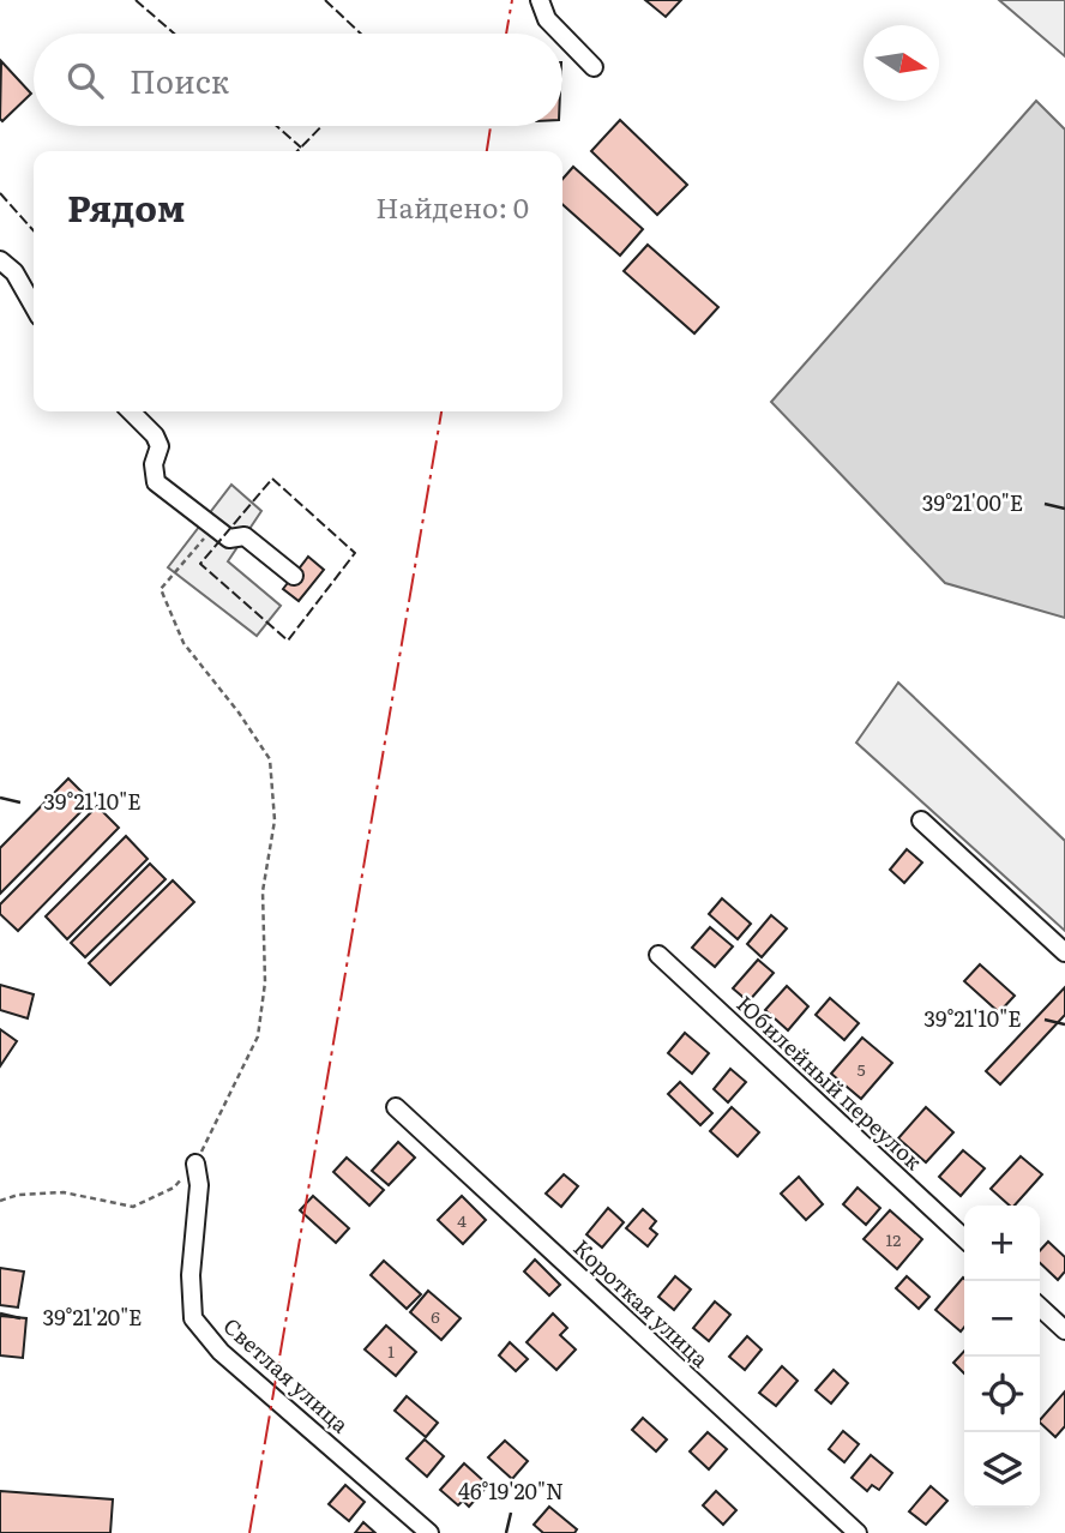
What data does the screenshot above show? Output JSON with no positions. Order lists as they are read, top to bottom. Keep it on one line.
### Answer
{"streets":{"street":["Юбилейный переулок","Короткая улица","Светлая улица"]},"house_numbers":["5","4","12","6","1"],"north":"right","page":{"search":"Поиск","heading":["Рядом","Найдено: 0"],"map_buttons":["+","−"]},"coordinates":["39°21'00\"E","39°21'10\"E","39°21'20\"E","46°19'20\"N"]}
